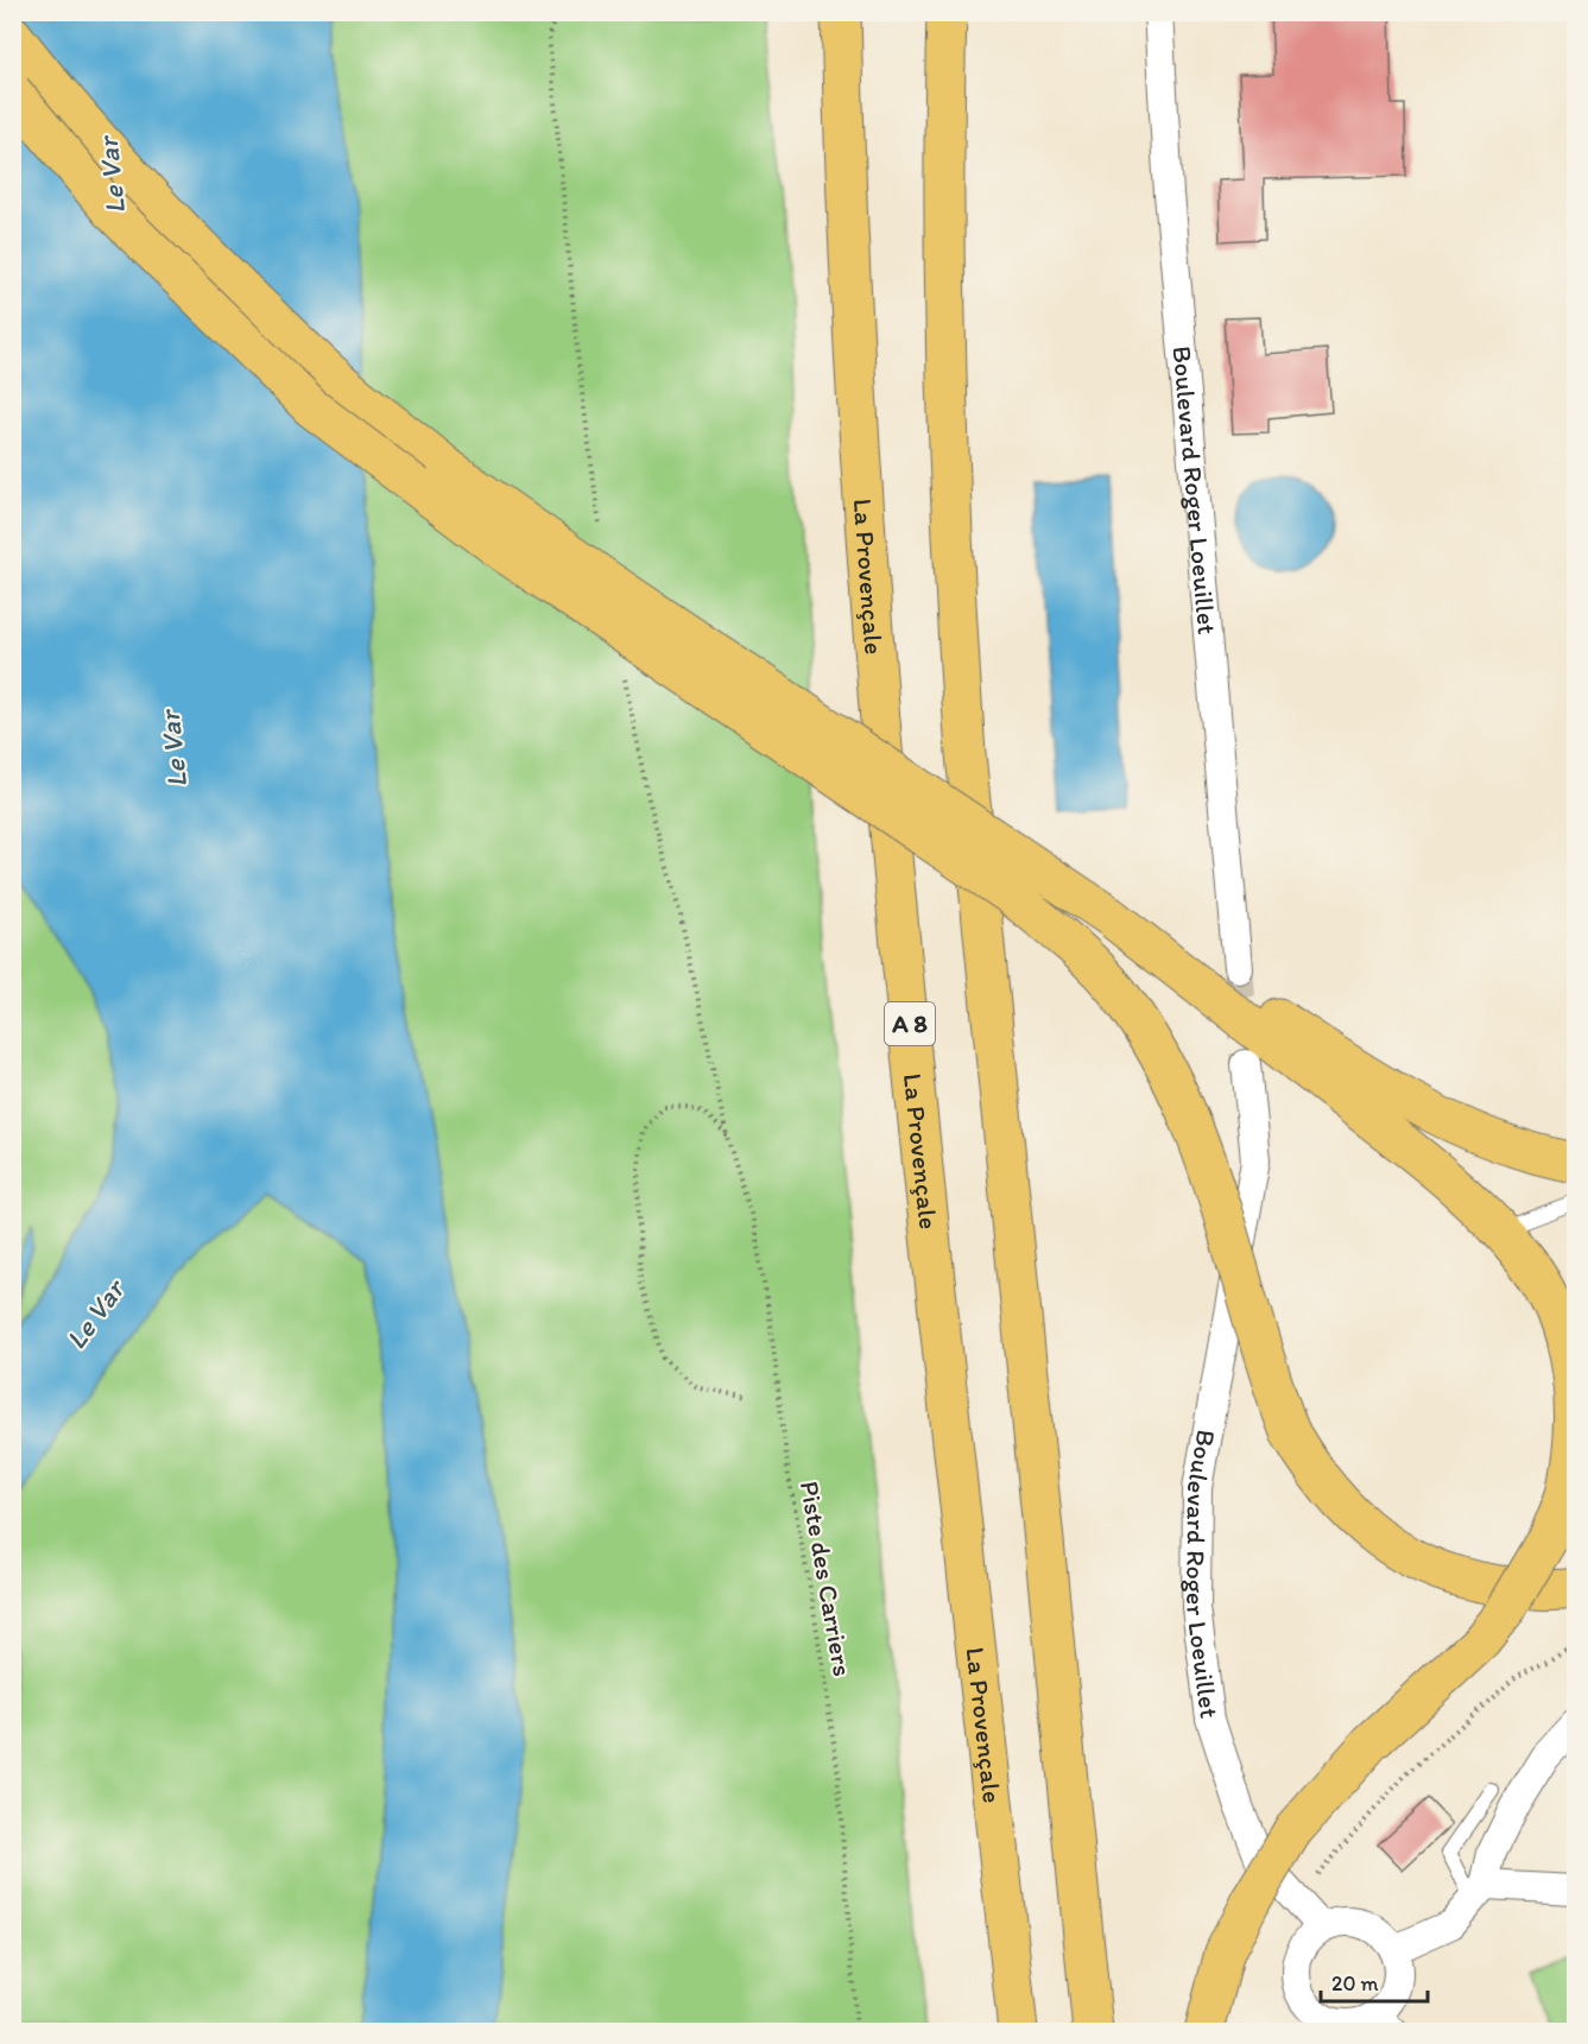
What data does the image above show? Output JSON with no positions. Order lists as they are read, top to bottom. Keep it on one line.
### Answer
{"streets":{"highway":["La Provençale","A 8"],"street":["Boulevard Roger Loeuillet"],"path":["Piste des Carriers"]},"water":["Le Var"],"scale_bar":"20 m"}
